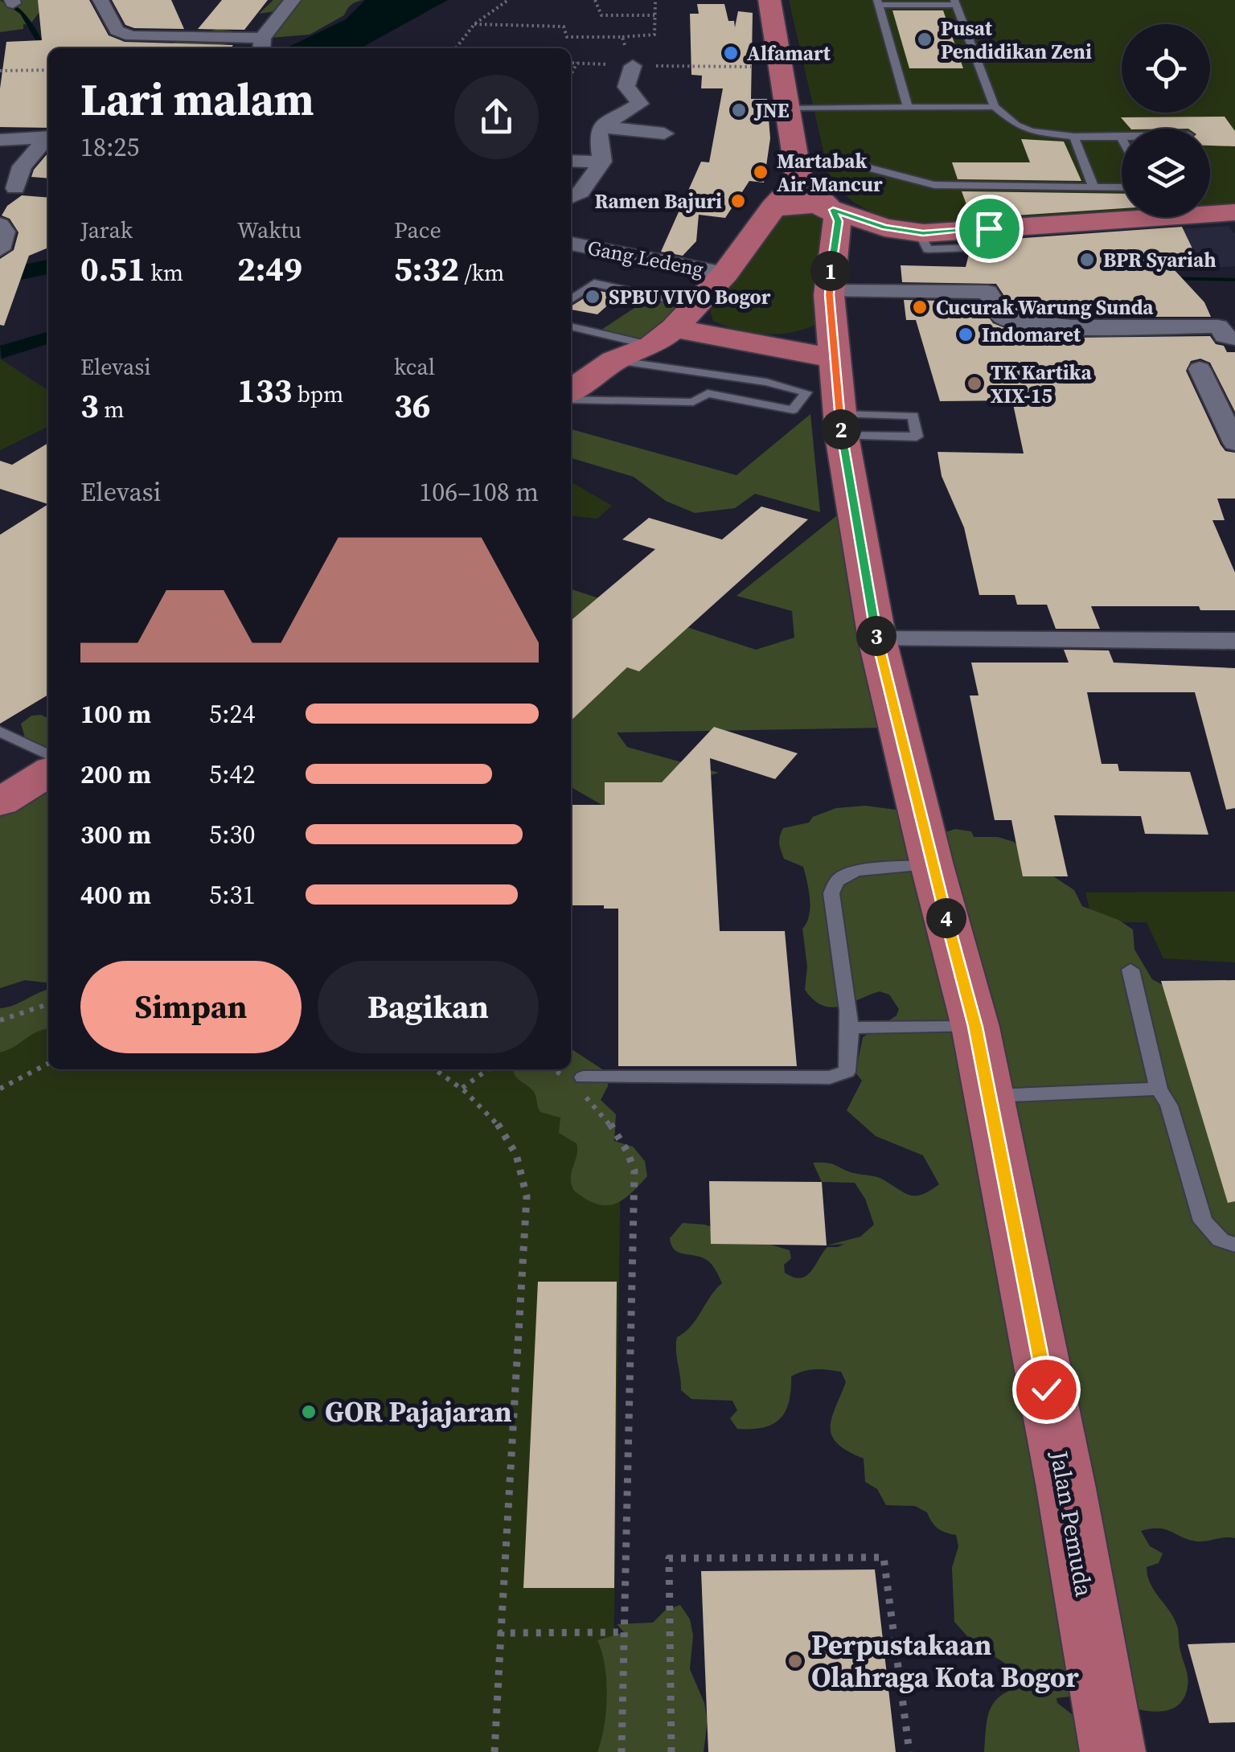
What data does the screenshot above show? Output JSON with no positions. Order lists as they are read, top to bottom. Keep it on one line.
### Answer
{"streets":{"main road":["Jalan Pemuda"],"street":["Gang Ledeng"]},"places":["Pusat Pendidikan Zeni","Alfamart","JNE","Martabak Air Mancur","Ramen Bajuri","BPR Syariah","SPBU VIVO Bogor","Cucurak Warung Sunda","Indomaret","TK Kartika XIX-15","GOR Pajajaran","Perpustakaan Olahraga Kota Bogor"],"page":{"heading":["Lari malam","18:25"],"stats":[["Jarak","0.51 km"],["Waktu","2:49"],["Pace","5:32 /km"],["Elevasi","3 m"],["133 bpm"],["kcal","36"]],"pins":["1","2","3","4"],"chart":["Elevasi","106–108 m"],"list":[{"name":"100 m","note":"5:24"},{"name":"200 m","note":"5:42"},{"name":"300 m","note":"5:30"},{"name":"400 m","note":"5:31"}],"buttons":["Simpan","Bagikan"]}}
